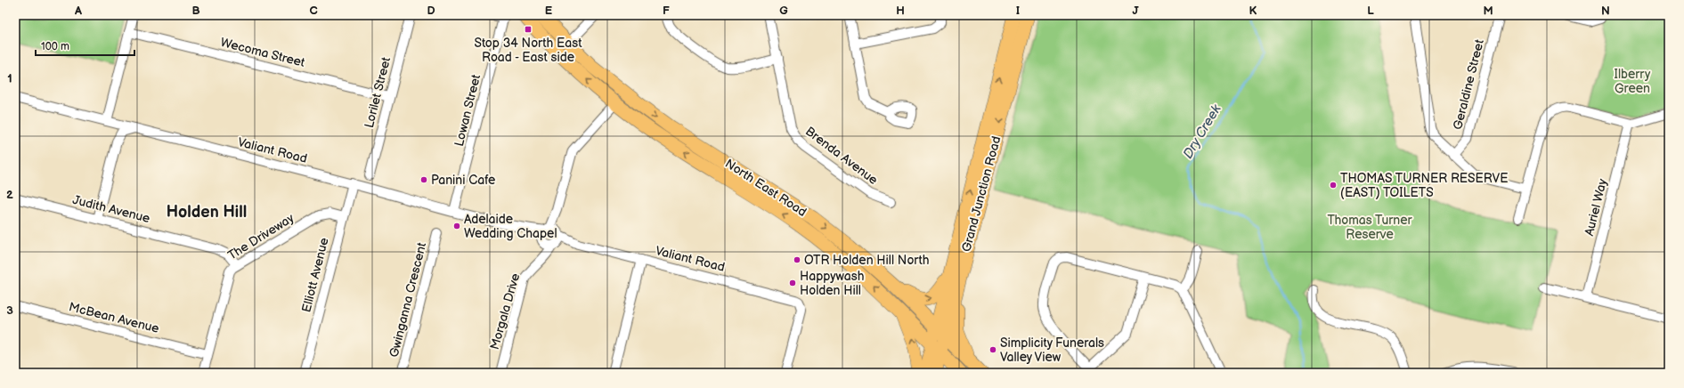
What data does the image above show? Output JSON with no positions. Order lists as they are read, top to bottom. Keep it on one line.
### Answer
{"streets":{"highway":["North East Road","Grand Junction Road"],"street":["Wecoma Street","Geraldine Street","Lorilet Street","Lowan Street","Valiant Road","Brenda Avenue","Auriel Way","Judith Avenue","The Driveway","Elliott Avenue","Gwinganna Crescent","Morgala Drive","McBean Avenue"]},"crossings":[["Wecoma Street","Lorilet Street"],["Lowan Street","Valiant Road"],["Valiant Road","Elliott Avenue"],["Valiant Road","Morgala Drive"],["North East Road","Grand Junction Road"],["Judith Avenue","The Driveway"],["The Driveway","Elliott Avenue"],["The Driveway","McBean Avenue"]],"districts":["Holden Hill"],"water":["Dry Creek"],"parks":["Ilberry Green","Thomas Turner Reserve"],"places":{"transit":["Stop 34 North East Road - East side"],"other":["Panini Cafe","THOMAS TURNER RESERVE (EAST) TOILETS","Adelaide Wedding Chapel","OTR Holden Hill North","Happywash Holden Hill","Simplicity Funerals Valley View"]},"scale_bar":"100 m","grid":{"columns":["A","B","C","D","E","F","G","H","I","J","K","L","M","N"],"rows":["1","2","3"]}}
